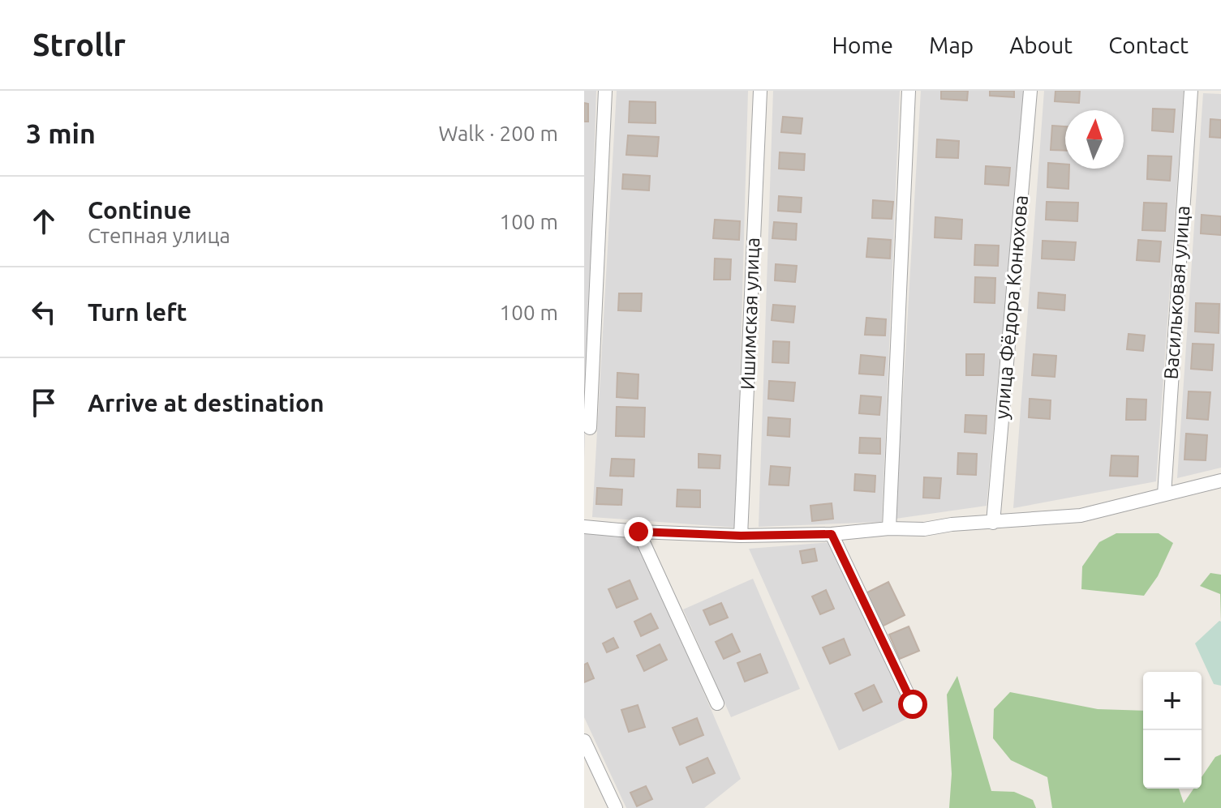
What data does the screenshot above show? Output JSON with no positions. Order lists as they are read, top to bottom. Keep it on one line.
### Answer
{"streets":{"street":["Васильковая улица","улица Фёдора Конюхова","Ишимская улица"]},"north":"top","page":{"header":"Strollr","nav":["Home","Map","About","Contact"],"heading":["3 min","Walk · 200 m"],"list":[["Continue","Степная улица","100 m"],["Turn left","100 m"],"Arrive at destination"],"map_buttons":["+","−"]}}
